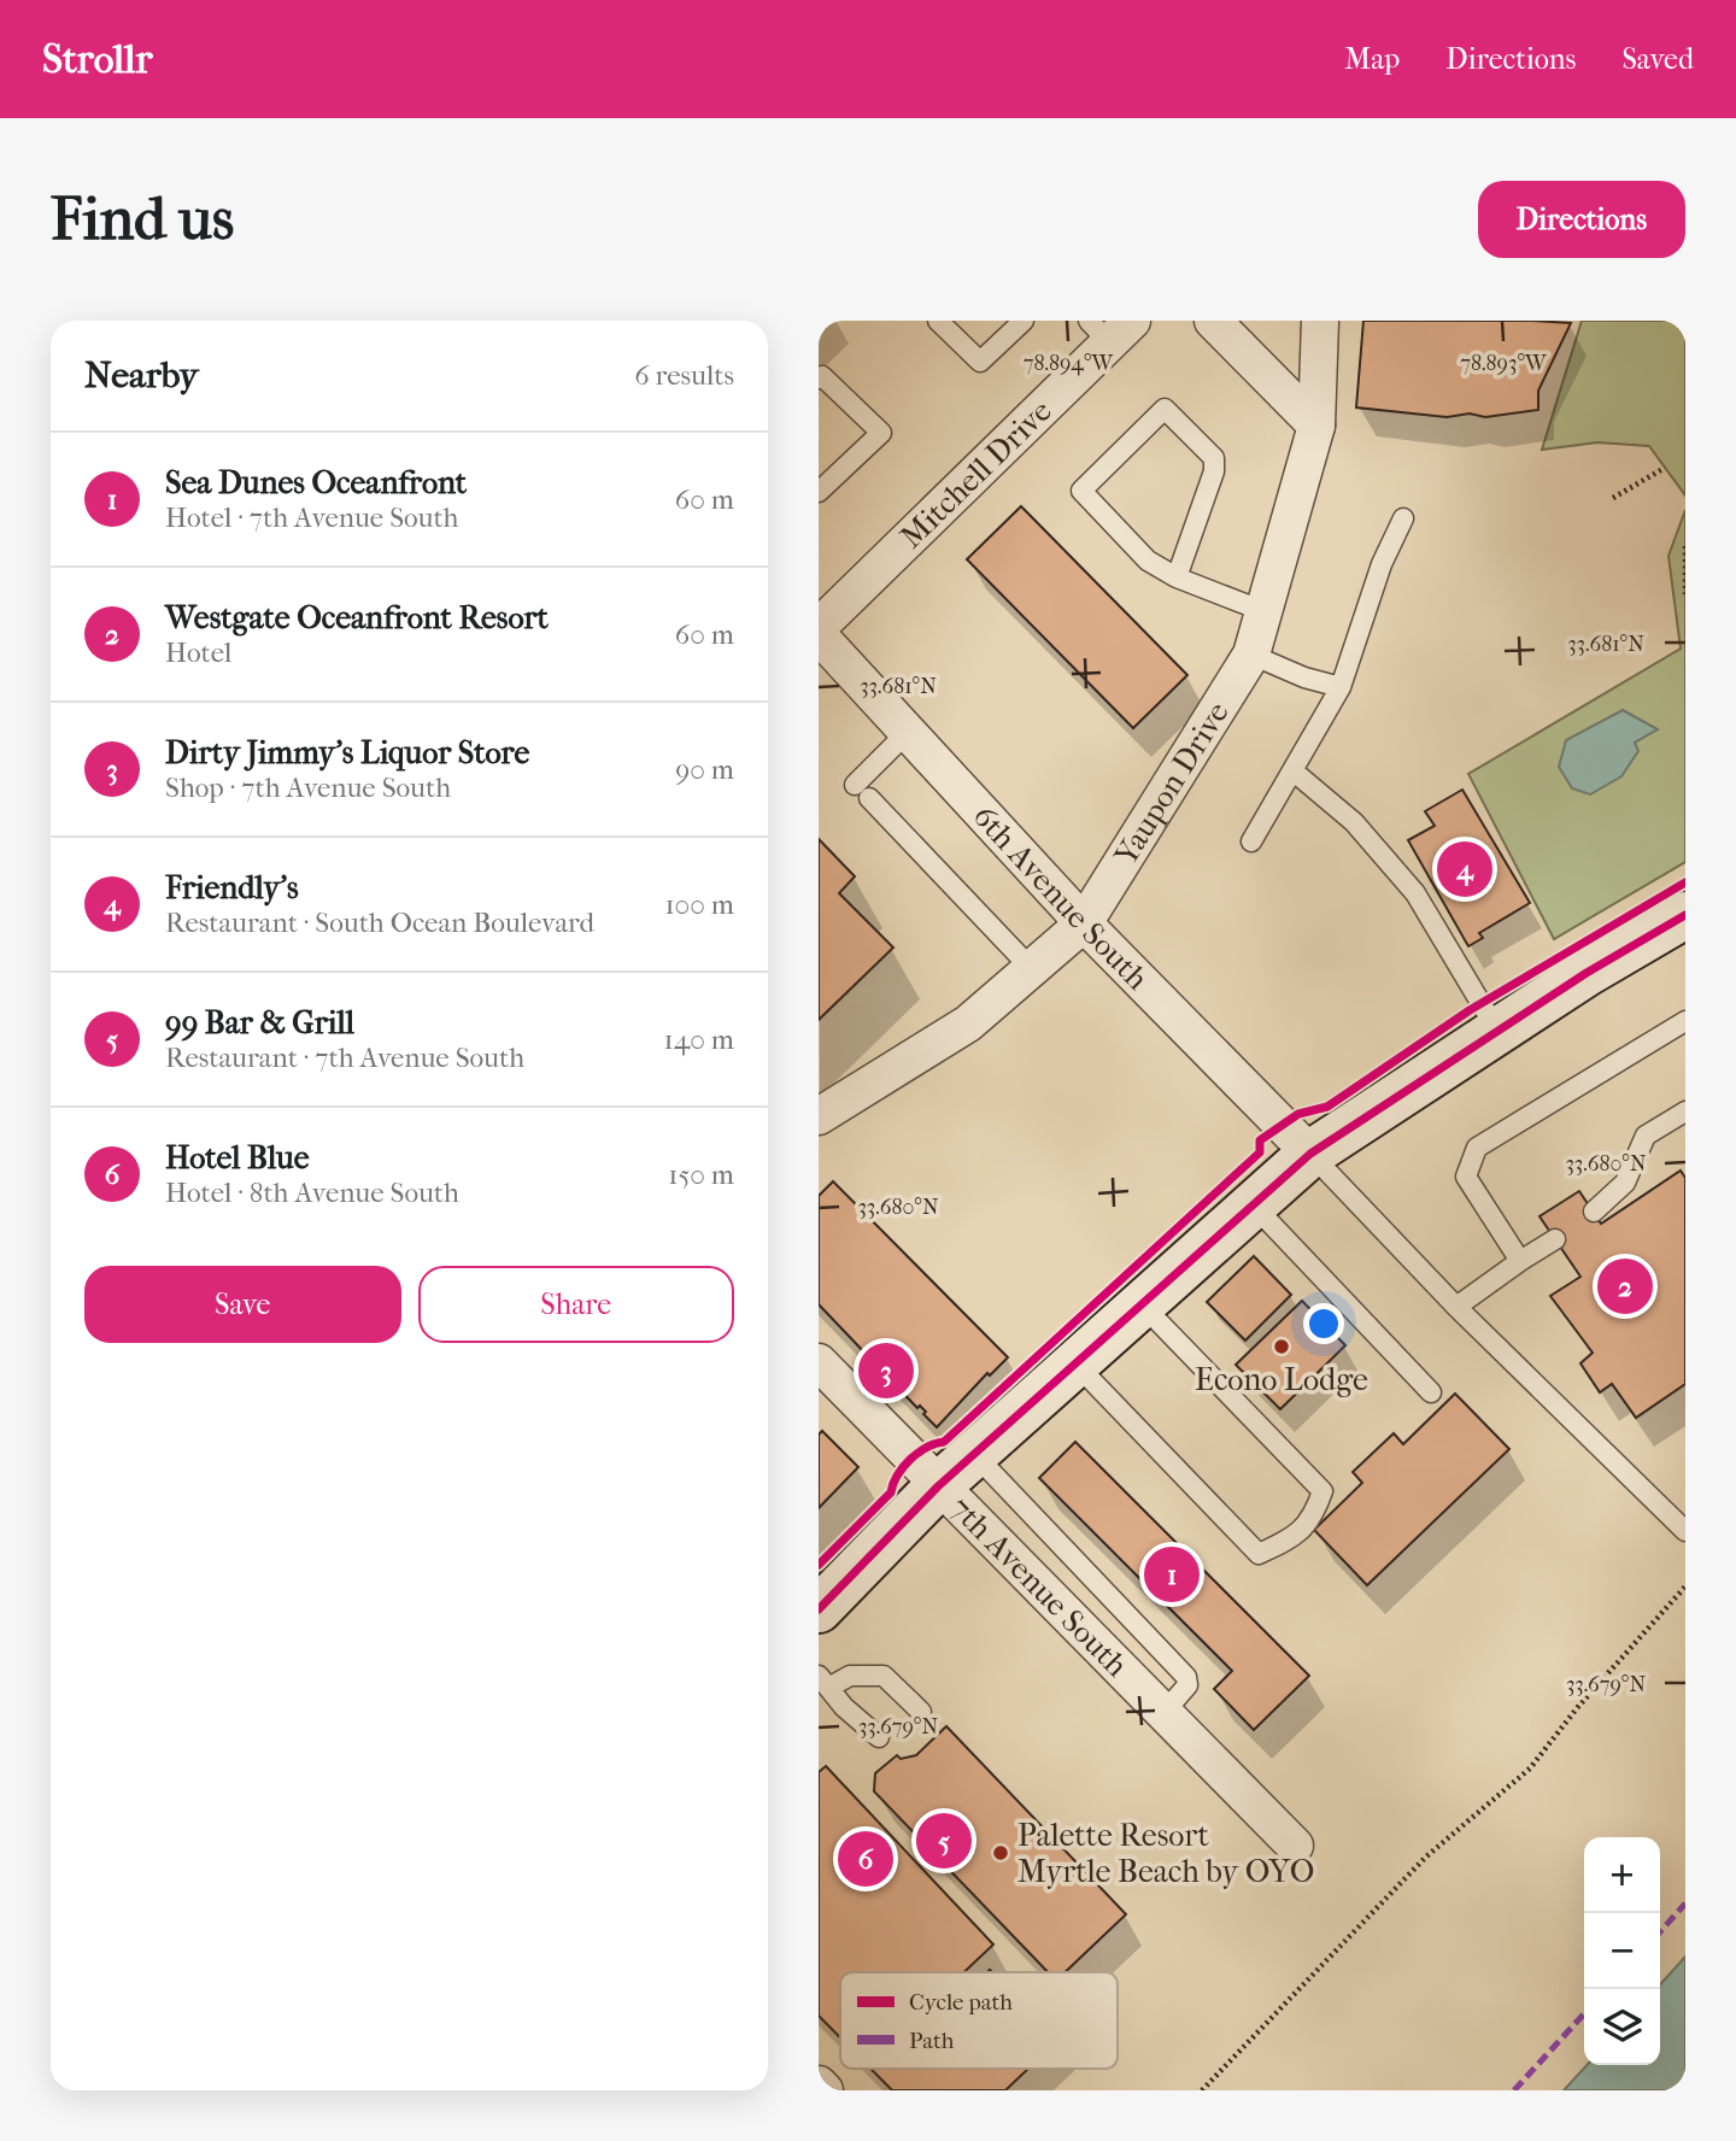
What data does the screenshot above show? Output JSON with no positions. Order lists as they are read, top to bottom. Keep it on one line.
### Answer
{"streets":{"street":["Mitchell Drive","Yaupon Drive","6th Avenue South","7th Avenue South"]},"crossings":[["Yaupon Drive","6th Avenue South"]],"places":["Econo Lodge","Palette Resort Myrtle Beach by OYO"],"legend":["Cycle path","Path"],"page":{"header":"Strollr","nav":["Map","Directions","Saved"],"buttons":["Directions",["Save","Share"]],"title":"Find us","heading":["Nearby","6 results"],"list":[{"mark":"1","name":"Sea Dunes Oceanfront","note":"Hotel · 7th Avenue South","value":"60 m"},{"mark":"2","name":"Westgate Oceanfront Resort","note":"Hotel","value":"60 m"},{"mark":"3","name":"Dirty Jimmy's Liquor Store","note":"Shop · 7th Avenue South","value":"90 m"},{"mark":"4","name":"Friendly's","note":"Restaurant · South Ocean Boulevard","value":"100 m"},{"mark":"5","name":"99 Bar & Grill","note":"Restaurant · 7th Avenue South","value":"140 m"},{"mark":"6","name":"Hotel Blue","note":"Hotel · 8th Avenue South","value":"150 m"}],"pins":["4","2","3","1","5","6"],"map_buttons":["+","−"]},"coordinates":["78.894°W","78.893°W","33.681°N","33.680°N","33.679°N"]}
